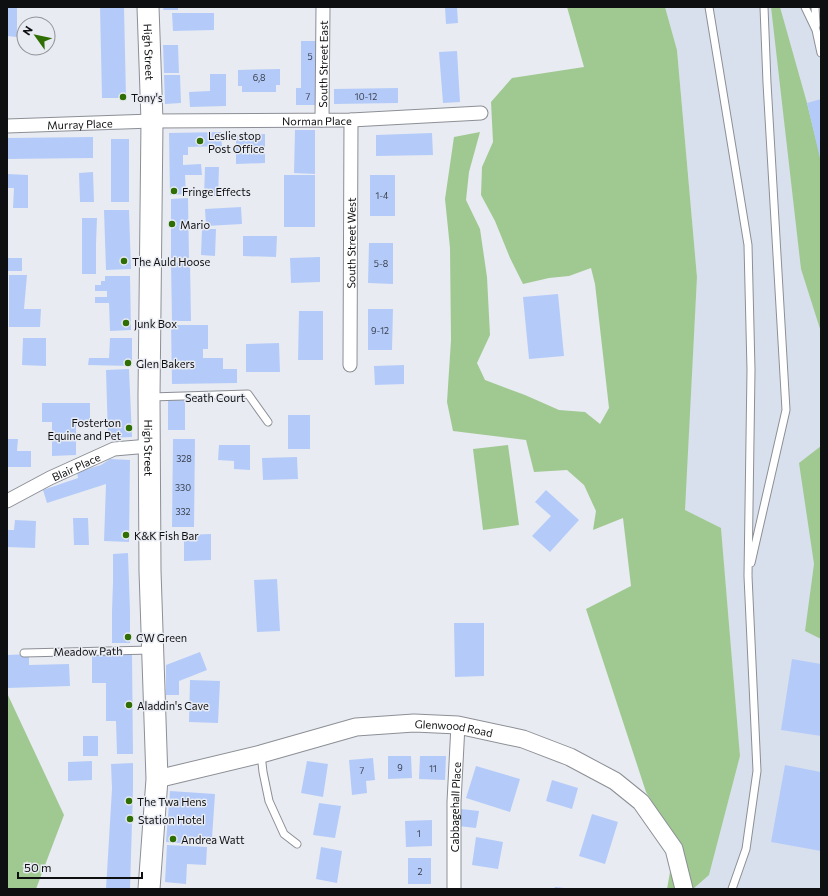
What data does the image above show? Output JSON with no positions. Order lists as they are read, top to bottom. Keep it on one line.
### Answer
{"streets":{"main road":["High Street"],"street":["South Street East","Norman Place","Murray Place","South Street West","Blair Place","Glenwood Road","Cabbagehall Place"],"lane":["Seath Court","Meadow Path"]},"crossings":[["High Street","Norman Place"],["High Street","Murray Place"],["High Street","Seath Court"],["High Street","Blair Place"],["High Street","Meadow Path"],["High Street","Glenwood Road"],["South Street East","Norman Place"],["Norman Place","Murray Place"],["Norman Place","South Street West"],["Glenwood Road","Cabbagehall Place"]],"places":["Tony's","Leslie stop Post Office","Fringe Effects","Mario","The Auld Hoose","Junk Box","Glen Bakers","Fosterton Equine and Pet","K&K Fish Bar","CW Green","Aladdin's Cave","The Twa Hens","Station Hotel","Andrea Watt"],"house_numbers":["5","6,8","7","10-12","1-4","5-8","9-12","328","330","332","9","11","7","1","2"],"scale_bar":"50 m","north":"top left"}
